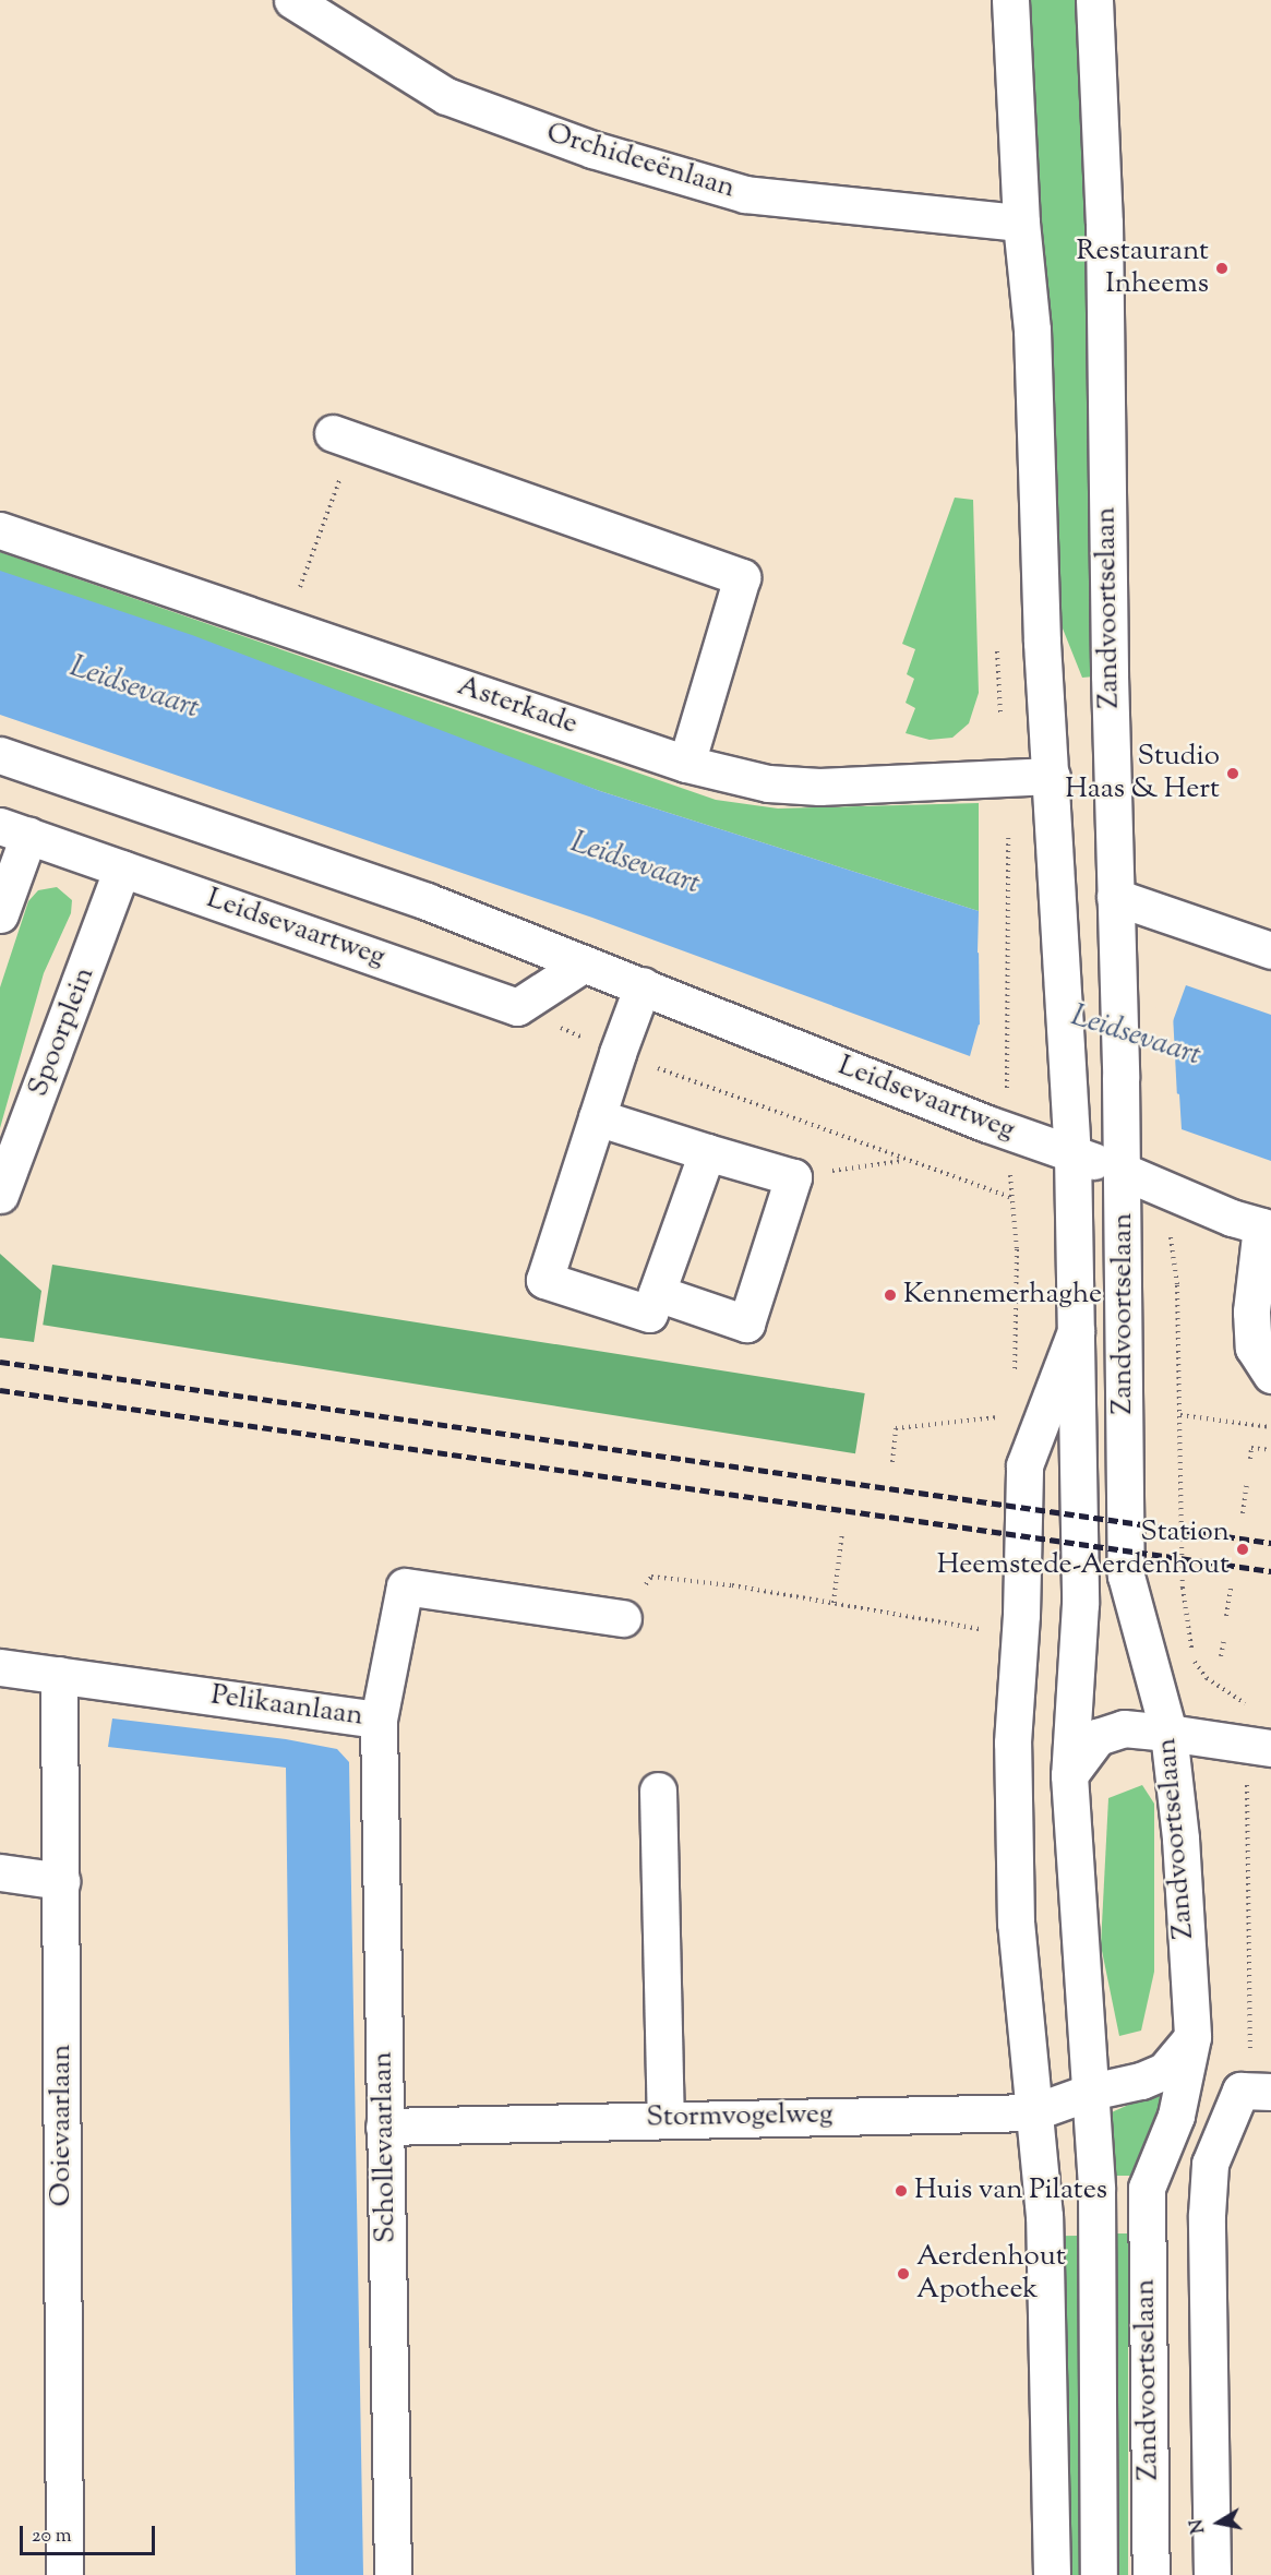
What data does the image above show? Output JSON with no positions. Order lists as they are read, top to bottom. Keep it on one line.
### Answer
{"streets":{"street":["Orchideeënlaan","Zandvoortselaan","Asterkade","Leidsevaartweg","Spoorplein","Pelikaanlaan","Stormvogelweg","Ooievaarlaan","Schollevaarlaan"]},"crossings":[["Orchideeënlaan","Zandvoortselaan"],["Zandvoortselaan","Asterkade"],["Zandvoortselaan","Leidsevaartweg"],["Zandvoortselaan","Stormvogelweg"],["Leidsevaartweg","Spoorplein"],["Pelikaanlaan","Ooievaarlaan"],["Pelikaanlaan","Schollevaarlaan"],["Stormvogelweg","Schollevaarlaan"]],"water":["Leidsevaart"],"places":["Restaurant Inheems","Studio Haas & Hert","Kennemerhaghe","Station Heemstede-Aerdenhout","Huis van Pilates","Aerdenhout Apotheek"],"scale_bar":"20 m","north":"left"}
